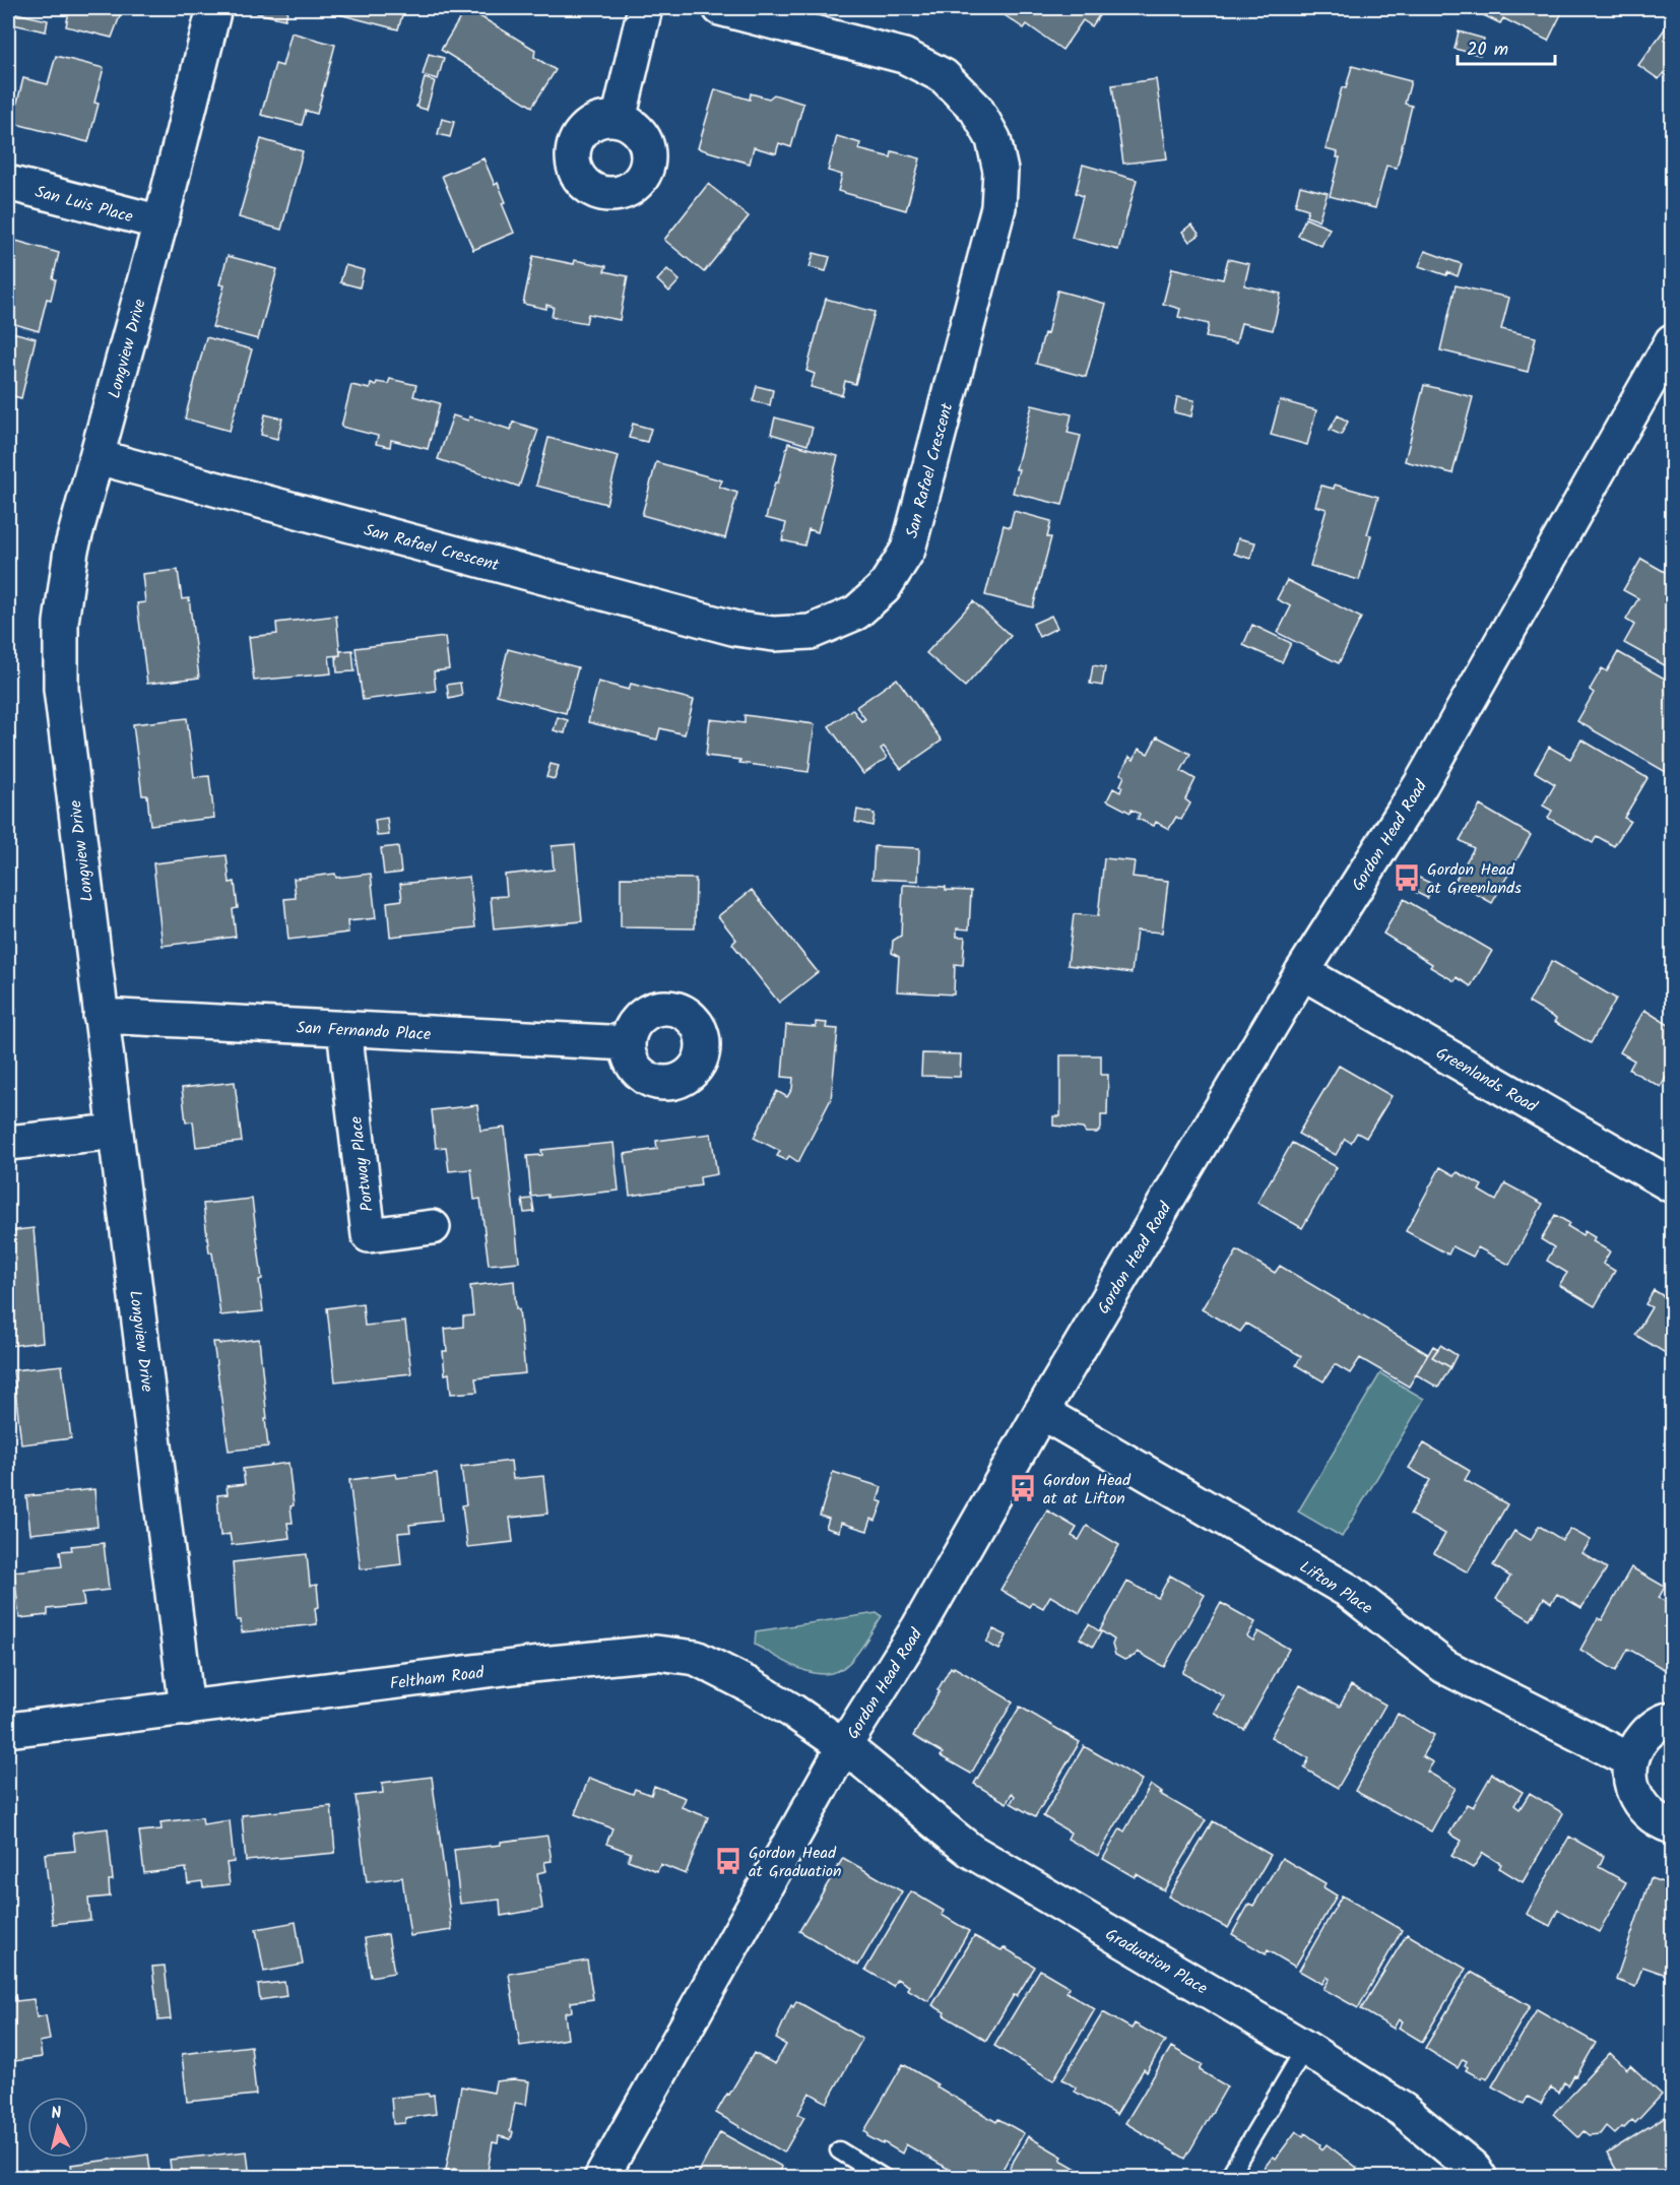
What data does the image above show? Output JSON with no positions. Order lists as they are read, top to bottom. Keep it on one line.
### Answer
{"streets":{"street":["San Luis Place","Longview Drive","San Rafael Crescent","Gordon Head Road","San Fernando Place","Greenlands Road","Portway Place","Lifton Place","Feltham Road","Graduation Place"]},"crossings":[["San Luis Place","Longview Drive"],["Longview Drive","San Rafael Crescent"],["Longview Drive","San Fernando Place"],["Longview Drive","Feltham Road"],["Gordon Head Road","Greenlands Road"],["Gordon Head Road","Lifton Place"],["Gordon Head Road","Feltham Road"],["Gordon Head Road","Graduation Place"],["San Fernando Place","Portway Place"],["Feltham Road","Graduation Place"]],"places":{"bus stop":["Gordon Head at Greenlands","Gordon Head at at Lifton","Gordon Head at Graduation"]},"scale_bar":"20 m","north":"top"}
